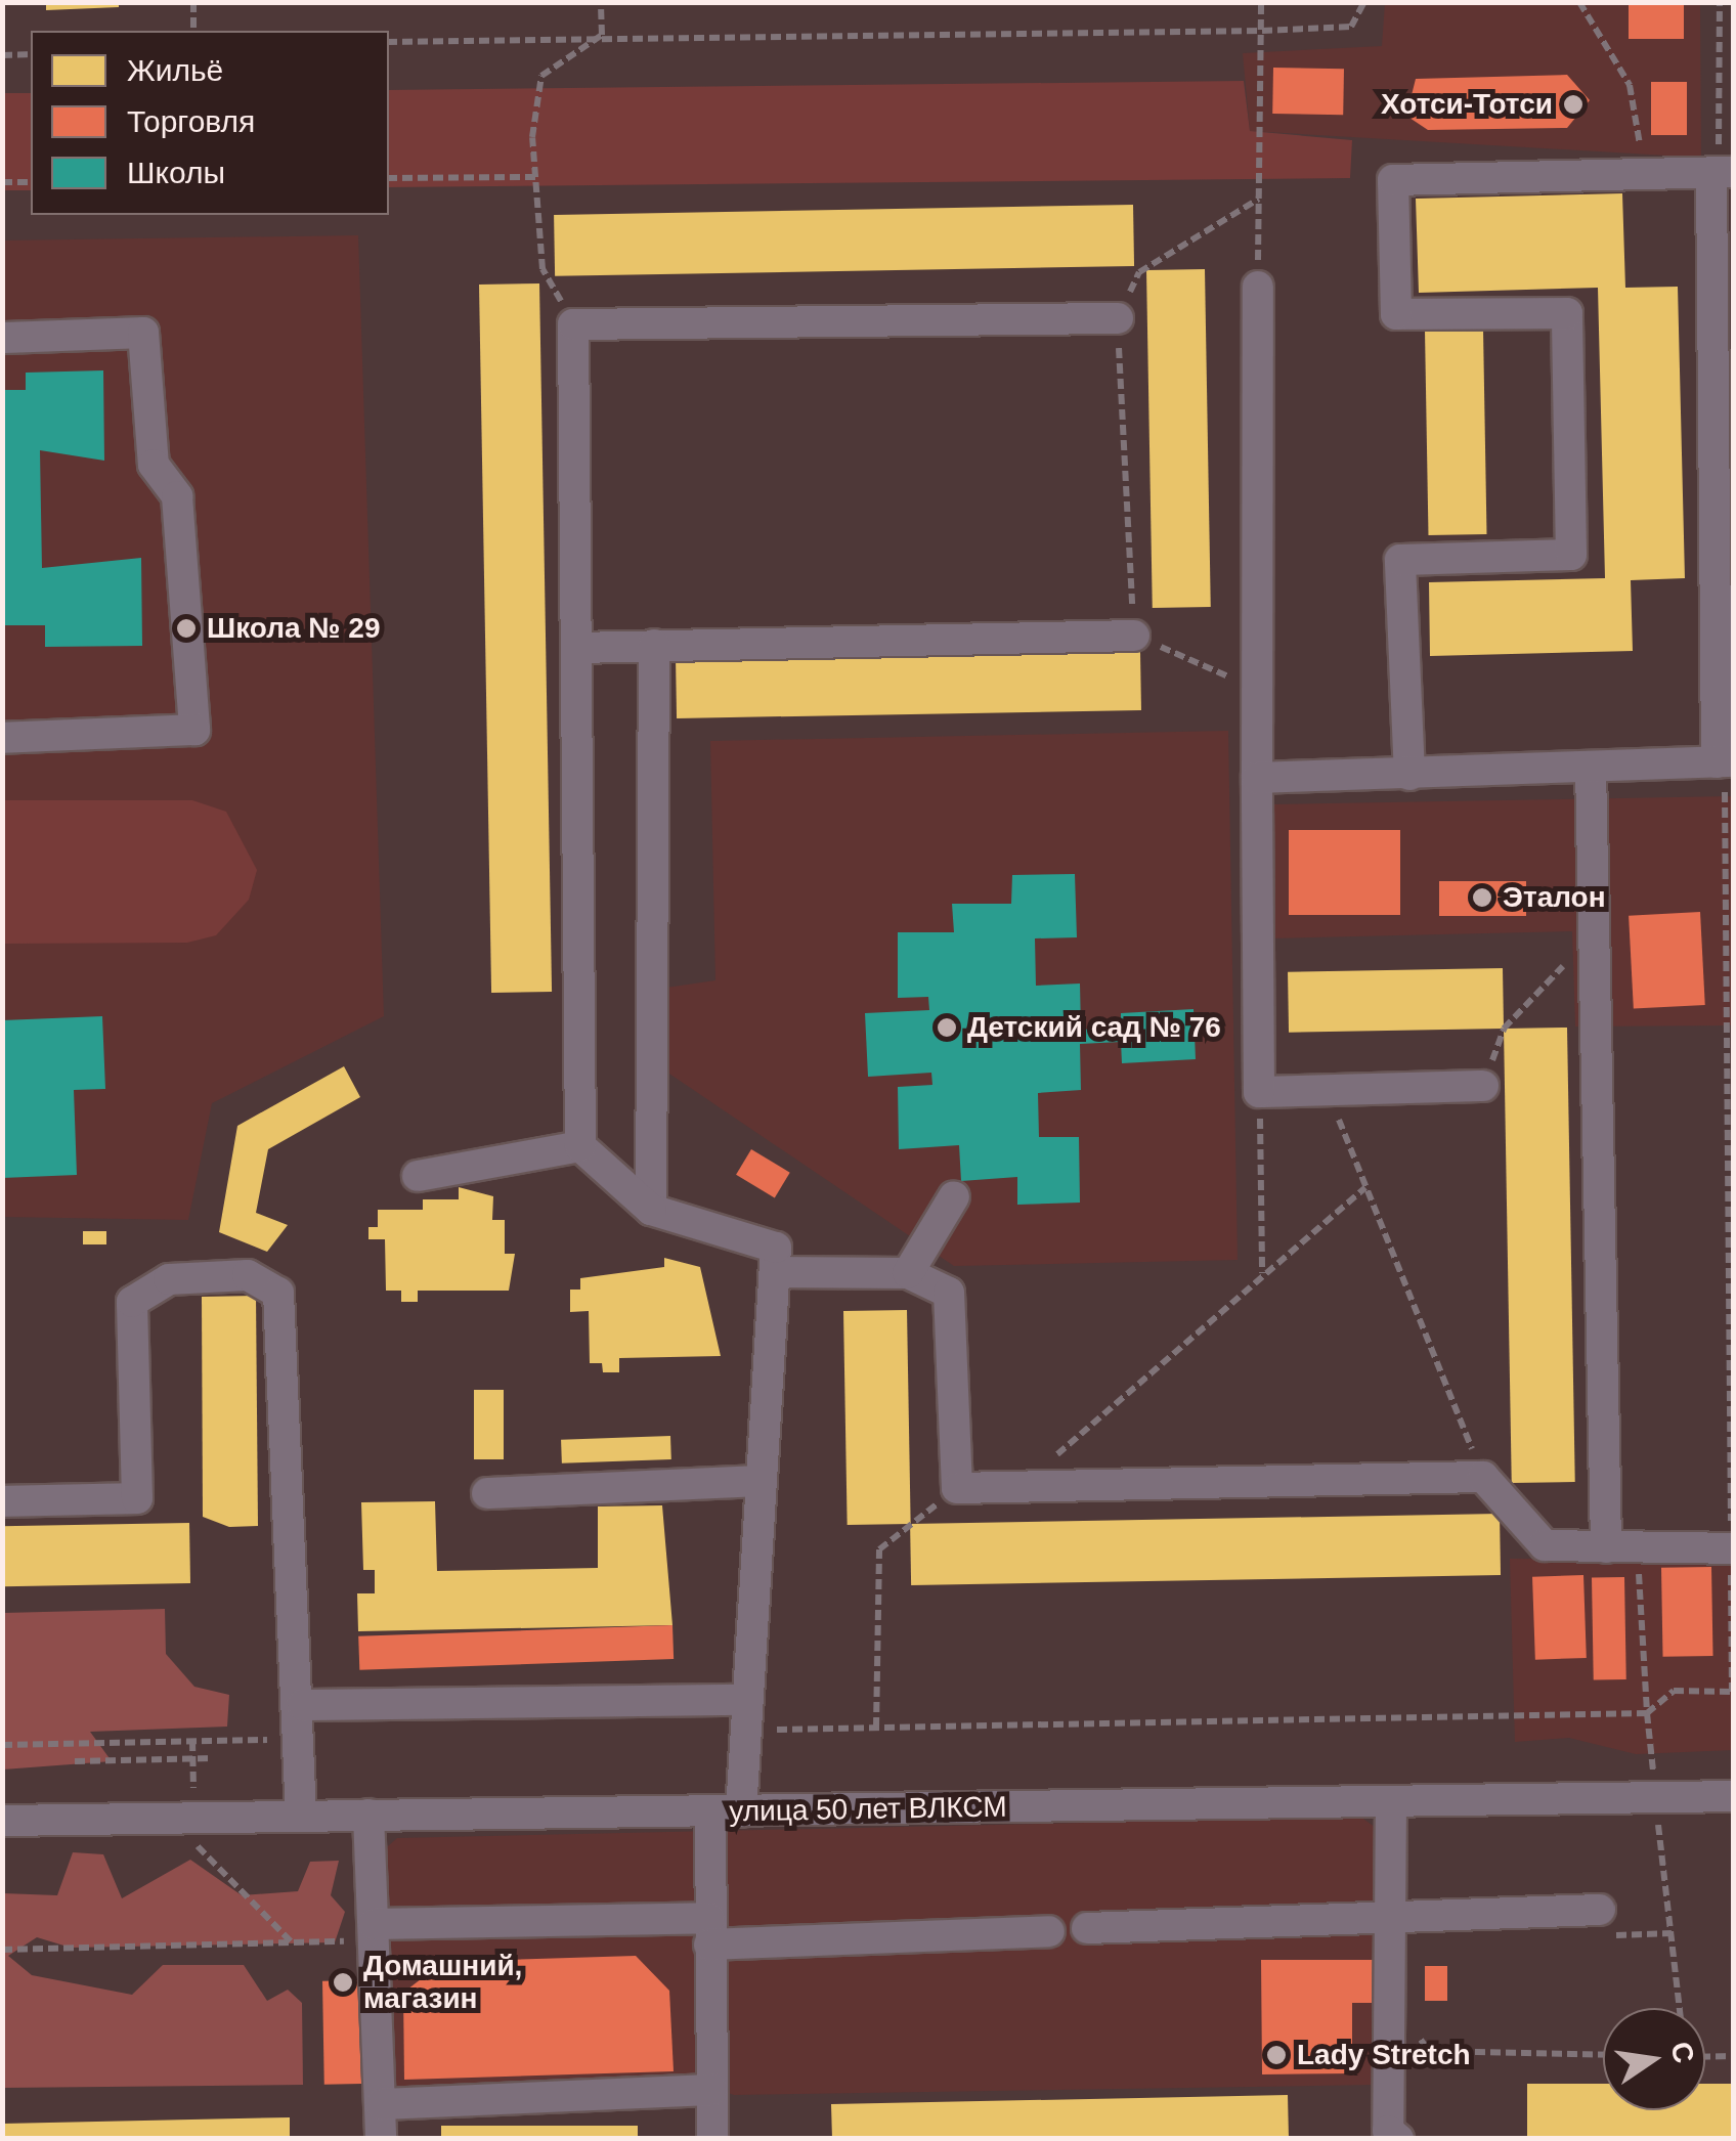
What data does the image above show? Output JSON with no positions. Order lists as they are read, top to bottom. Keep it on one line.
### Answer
{"streets":{"street":["улица 50 лет ВЛКСМ"]},"places":["Хотси-Тотси","Школа № 29","Эталон","Детский сад № 76","Домашний, магазин","Lady Stretch"],"legend":["Жильё","Торговля","Школы"],"north":"right"}
